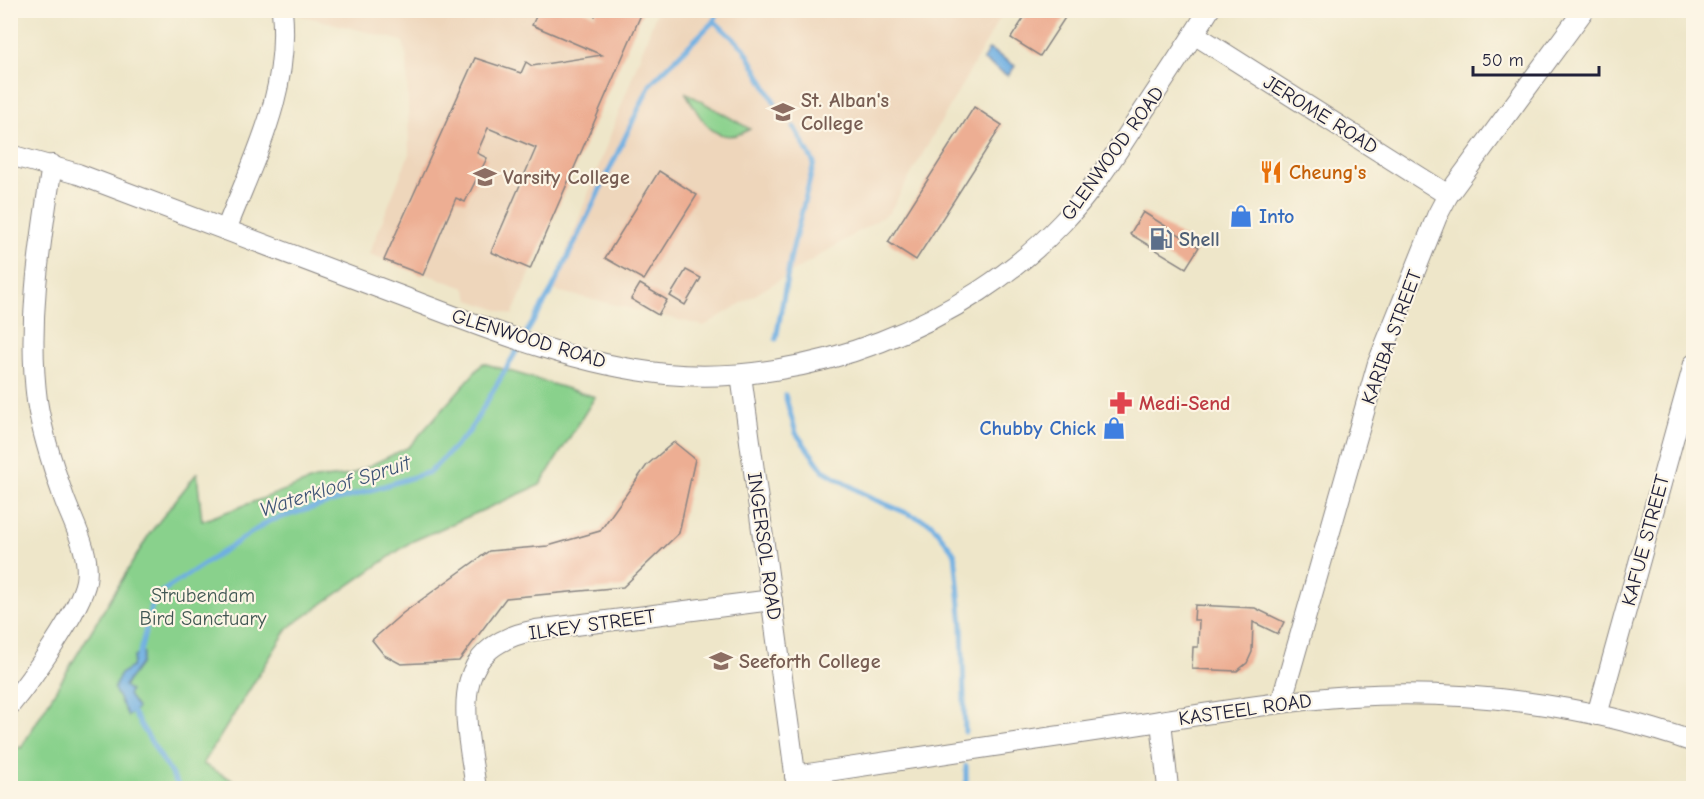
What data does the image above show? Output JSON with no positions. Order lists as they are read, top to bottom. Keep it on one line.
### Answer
{"streets":{"street":["JEROME ROAD","GLENWOOD ROAD","KARIBA STREET","KAFUE STREET","INGERSOL ROAD","ILKEY STREET","KASTEEL ROAD"]},"crossings":[["JEROME ROAD","GLENWOOD ROAD"],["JEROME ROAD","KARIBA STREET"],["GLENWOOD ROAD","INGERSOL ROAD"],["KARIBA STREET","KASTEEL ROAD"],["KAFUE STREET","KASTEEL ROAD"],["INGERSOL ROAD","ILKEY STREET"],["INGERSOL ROAD","KASTEEL ROAD"]],"water":["Waterkloof Spruit"],"parks":["Strubendam Bird Sanctuary"],"places":{"school or university":["St. Alban's College","Varsity College","Seeforth College"],"restaurant":["Cheung's"],"shop":["Into","Chubby Chick"],"fuel station":["Shell"],"pharmacy":["Medi-Send"]},"scale_bar":"50 m"}
